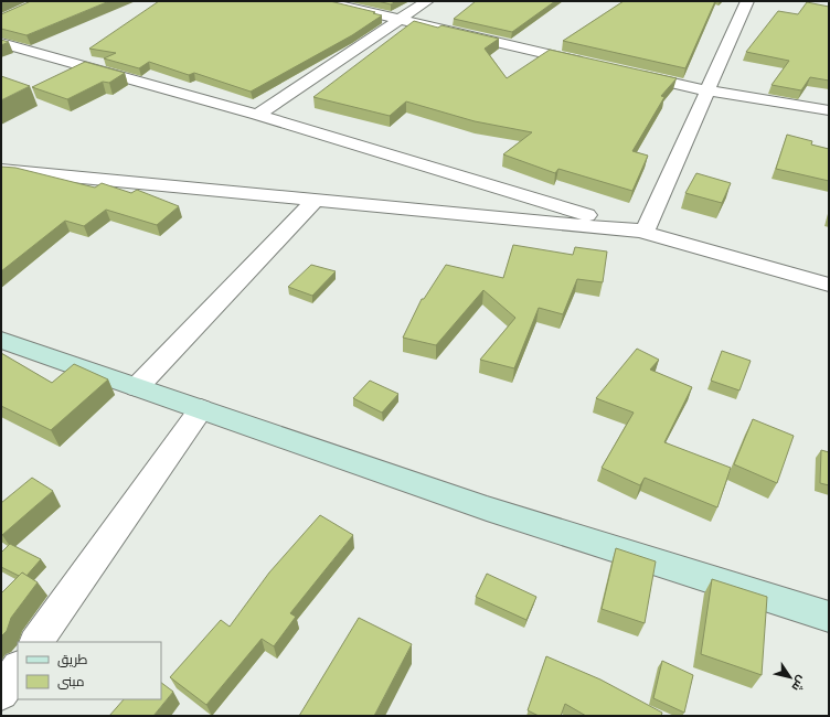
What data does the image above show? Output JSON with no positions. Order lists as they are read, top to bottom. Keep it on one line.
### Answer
{"legend":["طريق","مبنى"],"north":"bottom right"}
